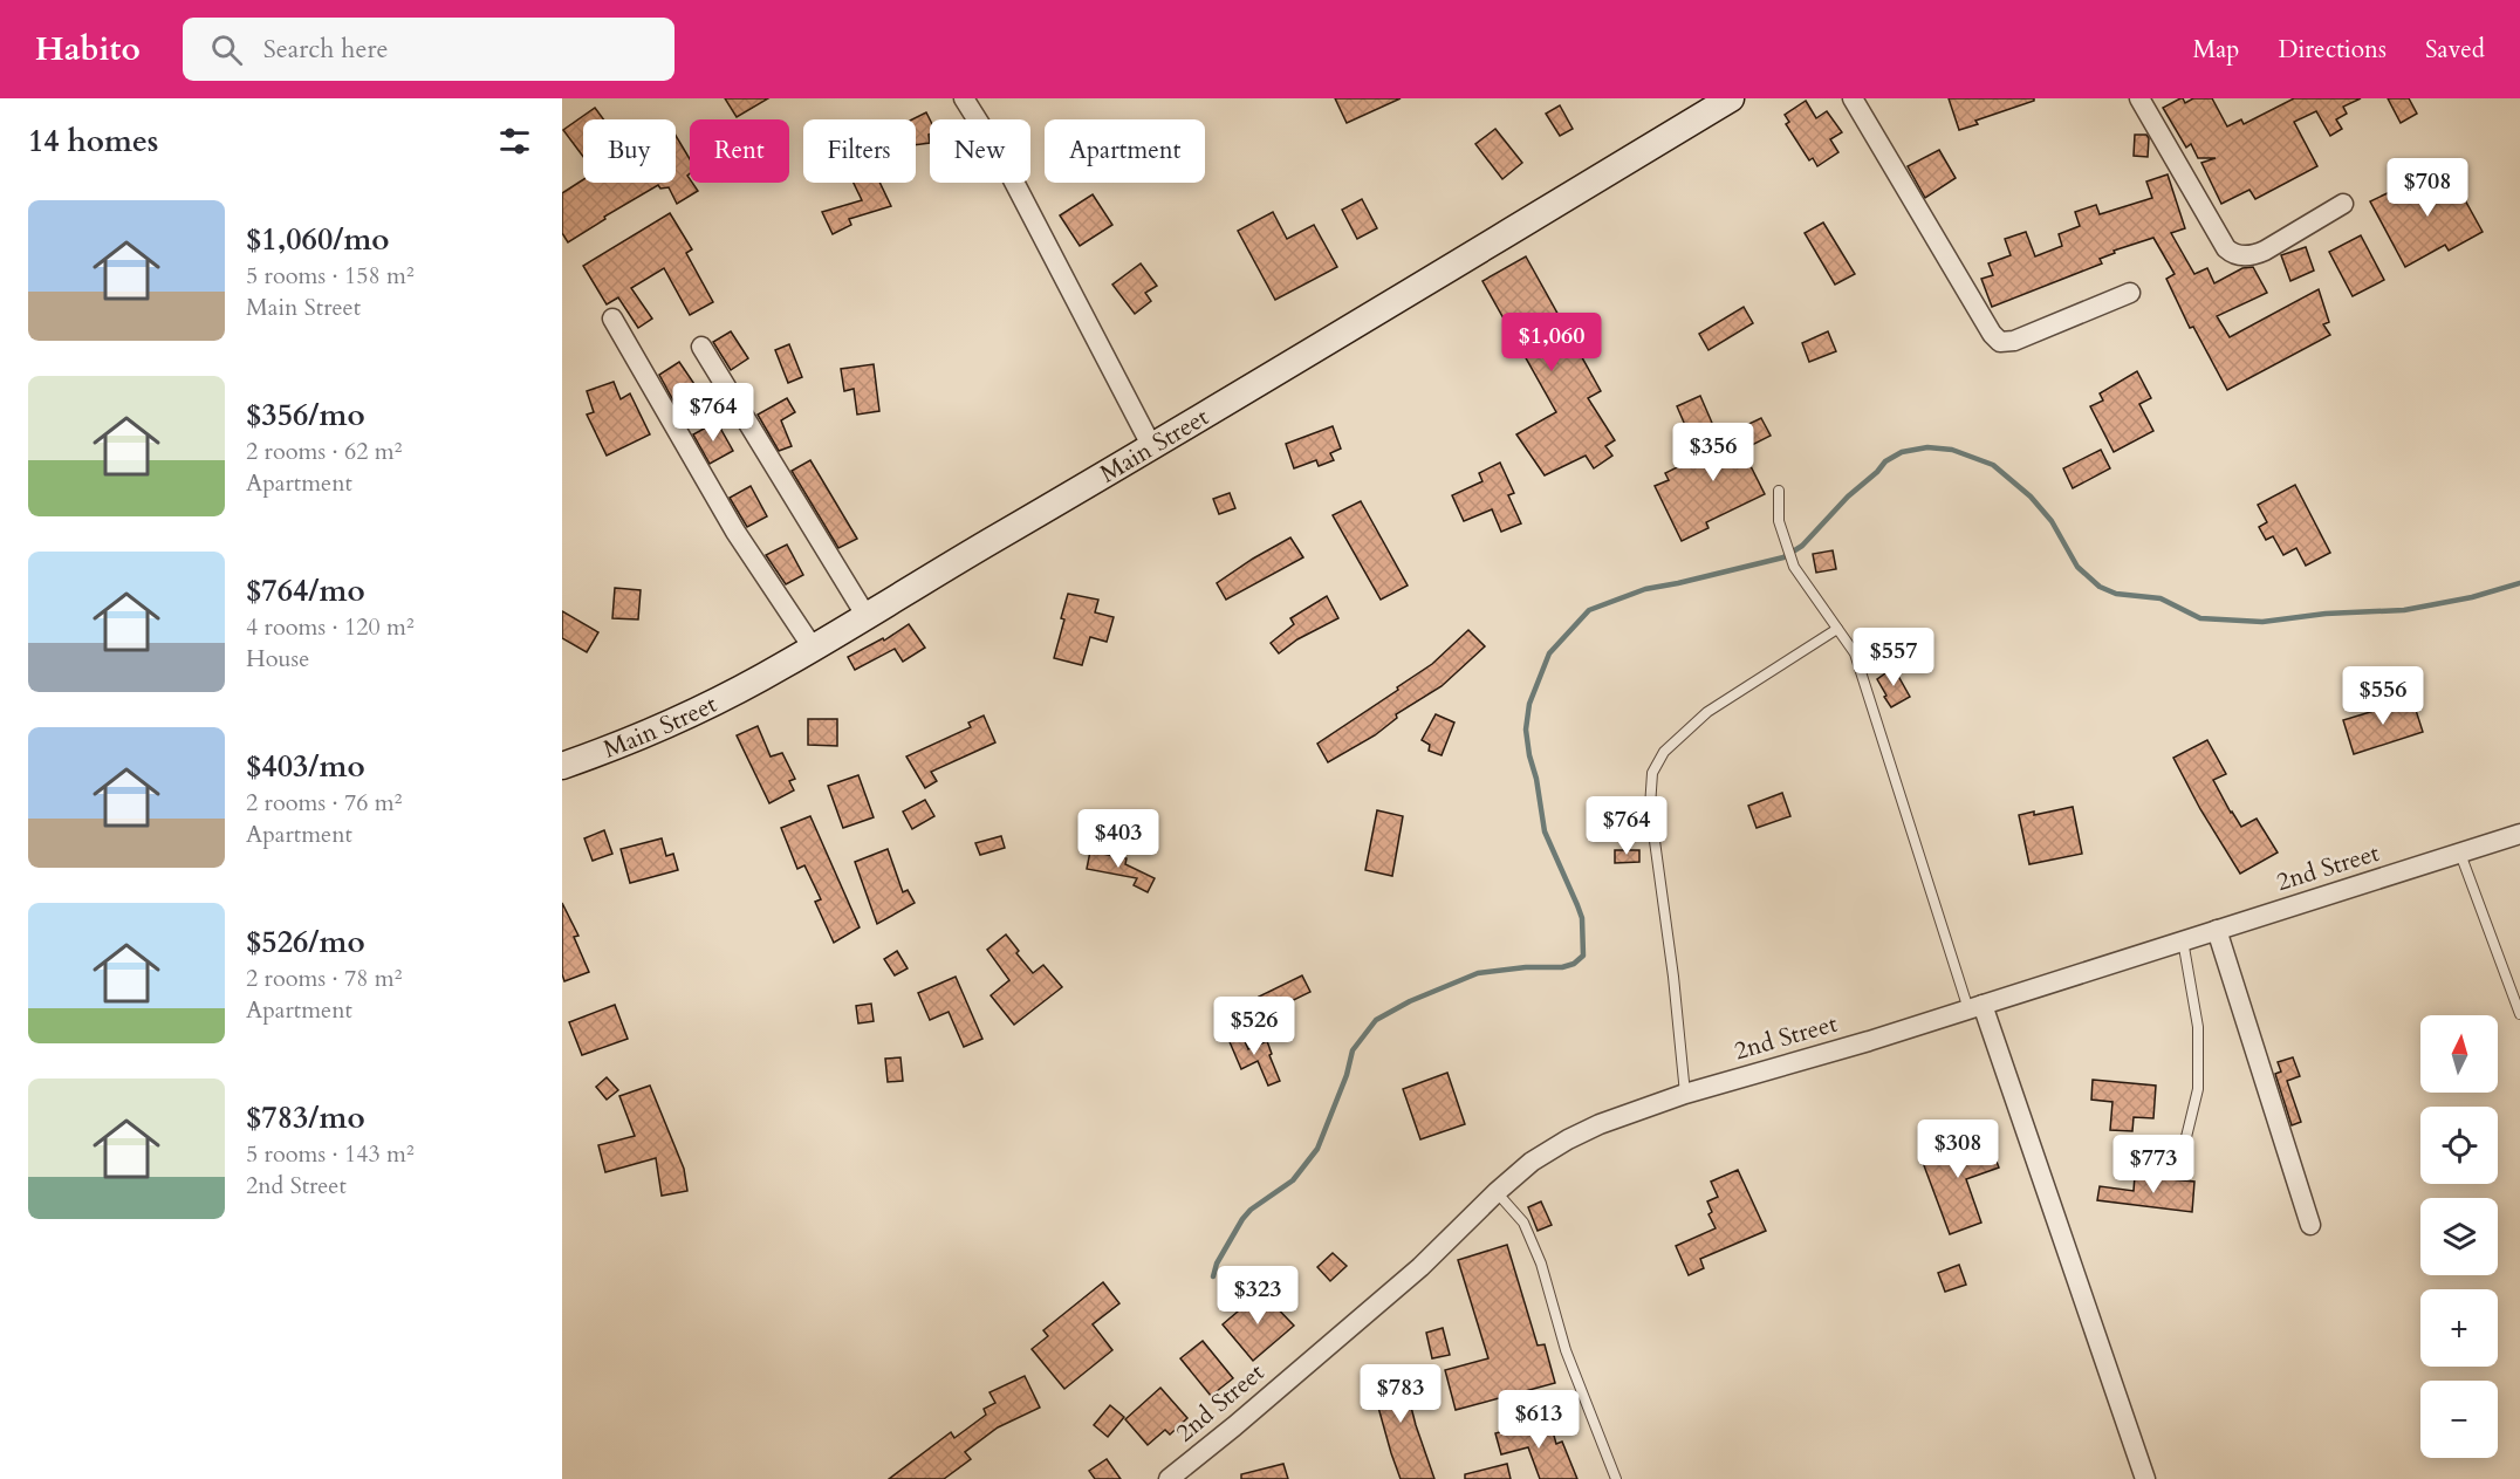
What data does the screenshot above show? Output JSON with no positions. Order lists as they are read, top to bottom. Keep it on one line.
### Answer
{"streets":{"main road":["Main Street"],"street":["2nd Street"]},"north":"top","page":{"header":"Habito","search":"Search here","nav":["Map","Directions","Saved"],"heading":"14 homes","chip":["Buy","Rent","Filters","New","Apartment"],"price":["$708","$1,060","$764","$356","$557","$556","$764","$403","$526","$308","$773","$323","$783","$613"],"list":[{"name":"$1,060/mo","note":"5 rooms · 158 m² · Main Street"},{"name":"$356/mo","note":"2 rooms · 62 m² · Apartment"},{"name":"$764/mo","note":"4 rooms · 120 m² · House"},{"name":"$403/mo","note":"2 rooms · 76 m² · Apartment"},{"name":"$526/mo","note":"2 rooms · 78 m² · Apartment"},{"name":"$783/mo","note":"5 rooms · 143 m² · 2nd Street"}],"map_buttons":["+","−"]}}
